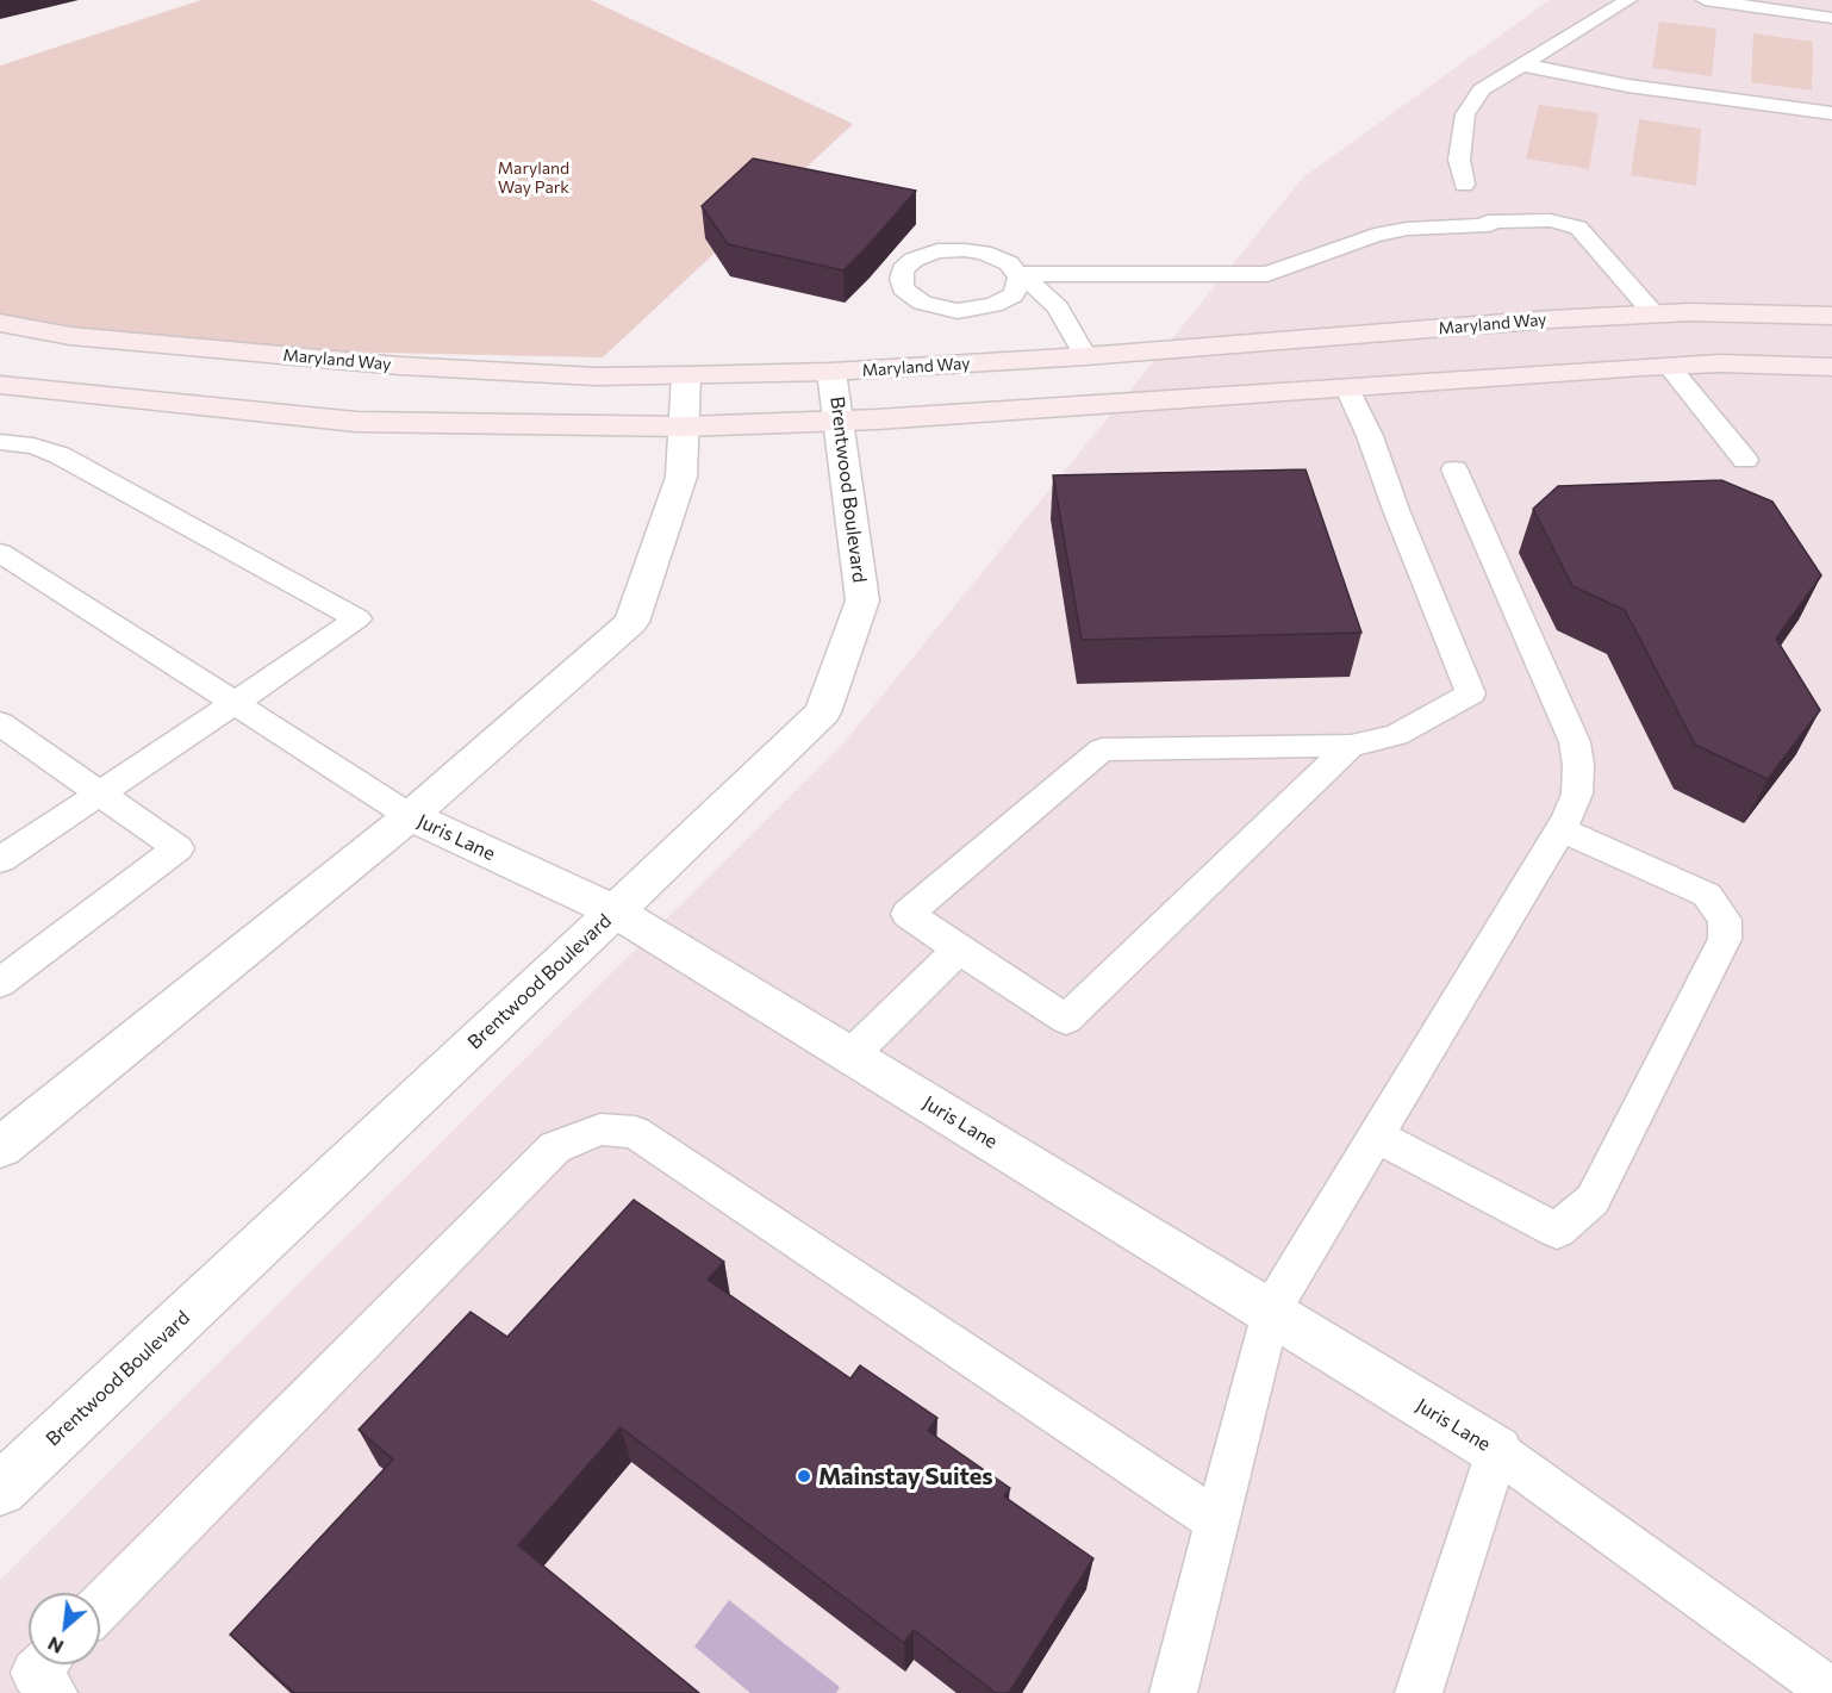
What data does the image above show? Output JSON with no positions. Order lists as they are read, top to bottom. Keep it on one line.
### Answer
{"streets":{"main road":["Maryland Way"],"street":["Brentwood Boulevard","Juris Lane"]},"crossings":[["Maryland Way","Brentwood Boulevard"],["Brentwood Boulevard","Juris Lane"]],"parks":["Maryland Way Park"],"places":["Mainstay Suites"],"north":"bottom left"}
